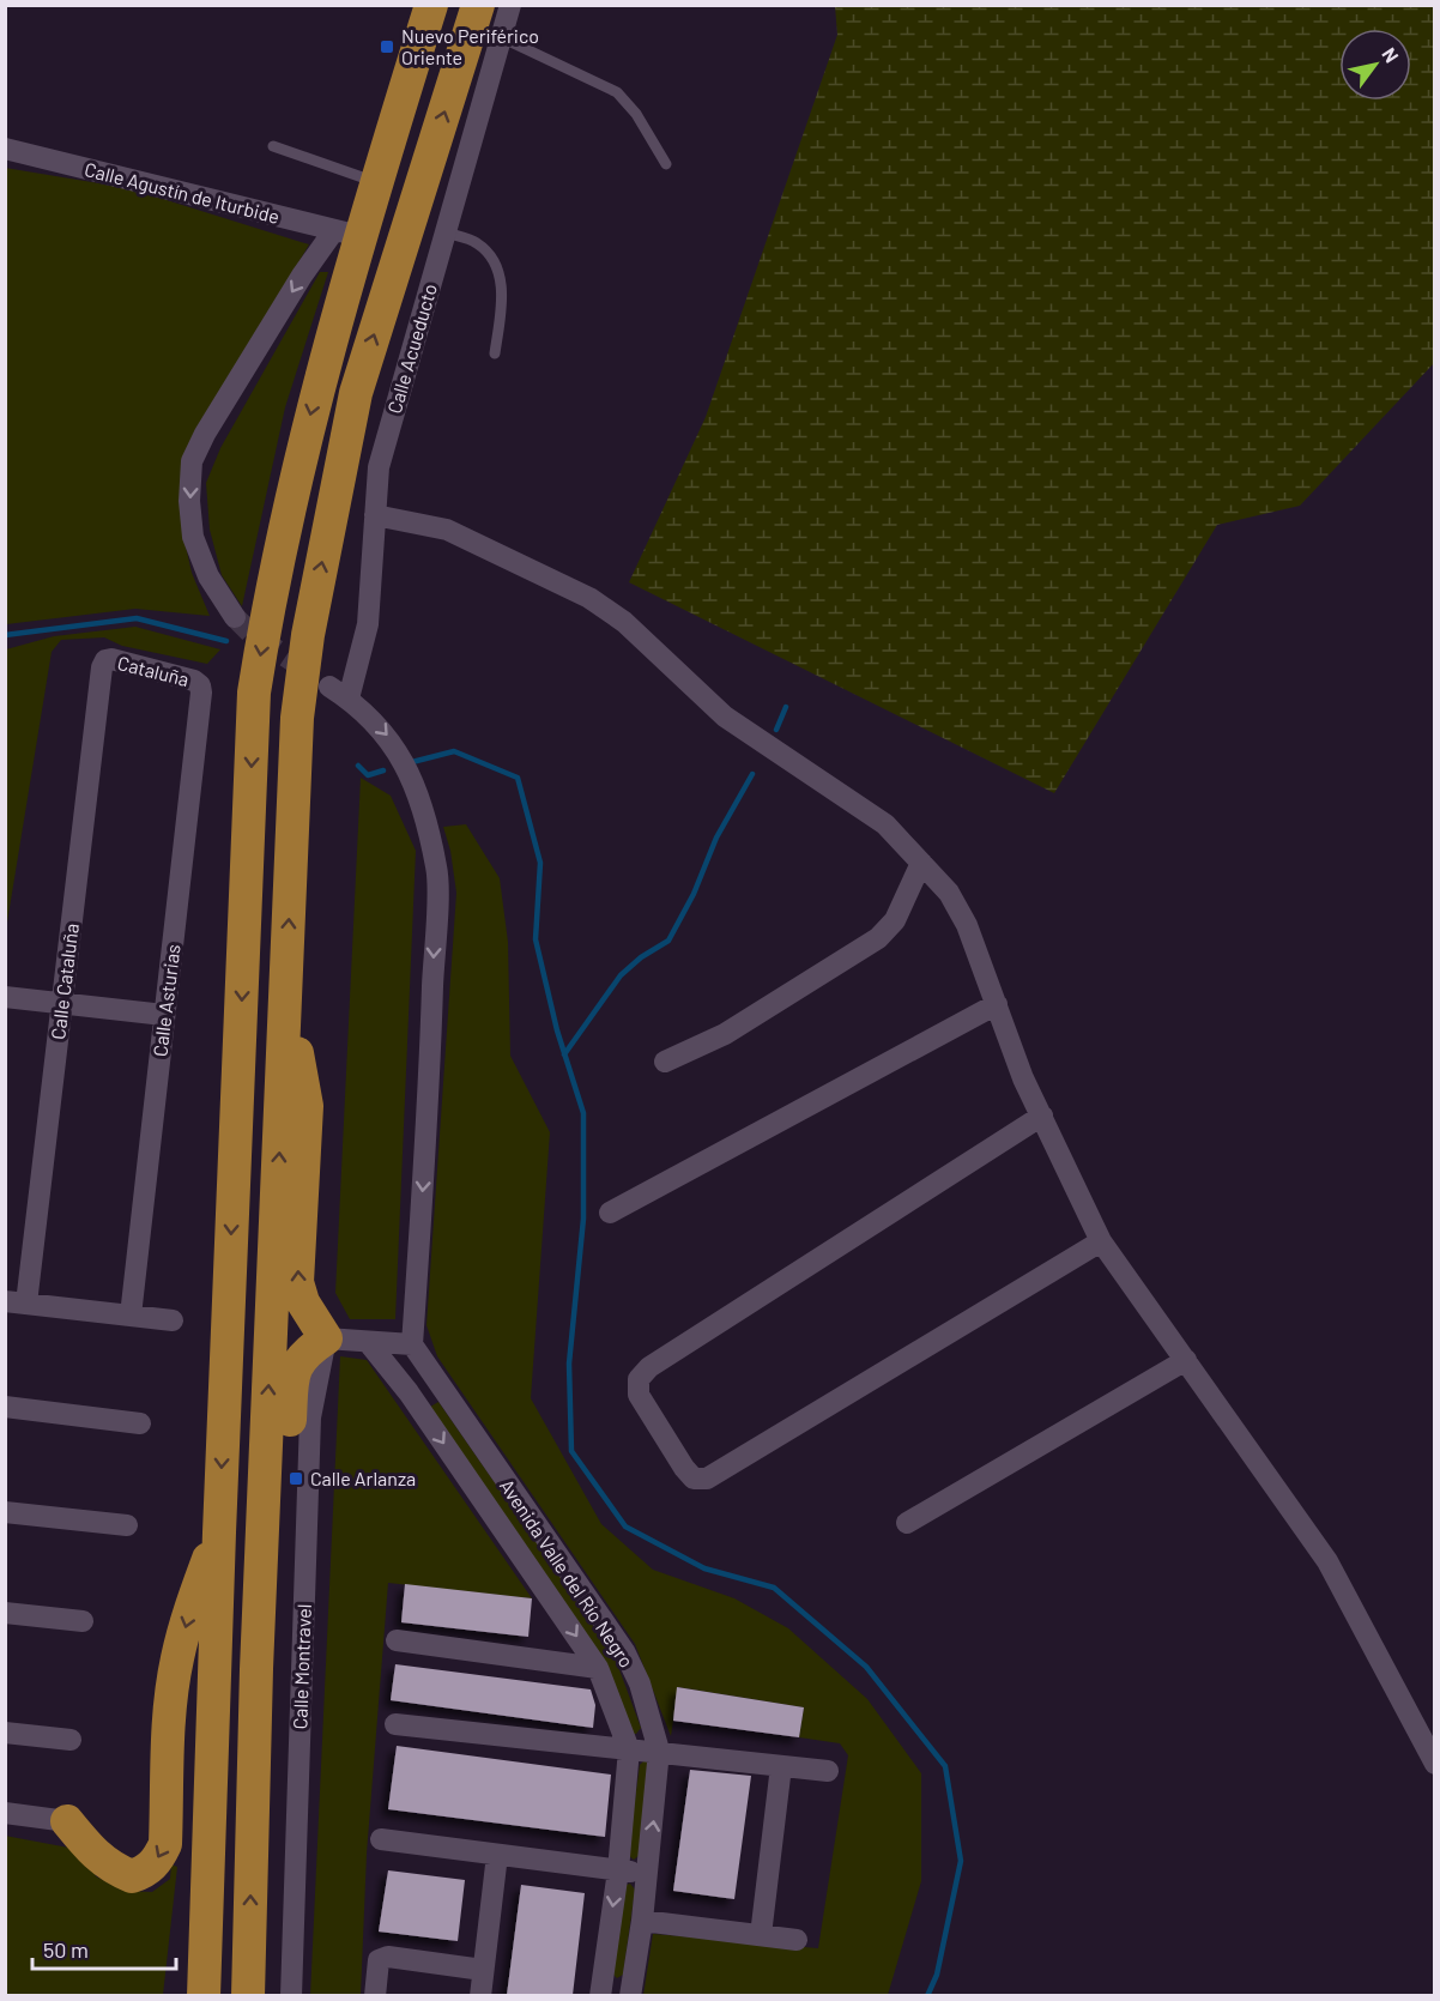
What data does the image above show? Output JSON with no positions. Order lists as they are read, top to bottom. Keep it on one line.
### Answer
{"streets":{"street":["Calle Agustín de Iturbide","Calle Acueducto","Cataluña","Calle Cataluña","Calle Asturias","Avenida Valle del Río Negro","Calle Montravel"]},"crossings":[["Cataluña","Calle Cataluña"],["Cataluña","Calle Asturias"]],"places":{"transit":["Nuevo Periférico Oriente","Calle Arlanza"]},"scale_bar":"50 m","north":"top right"}
